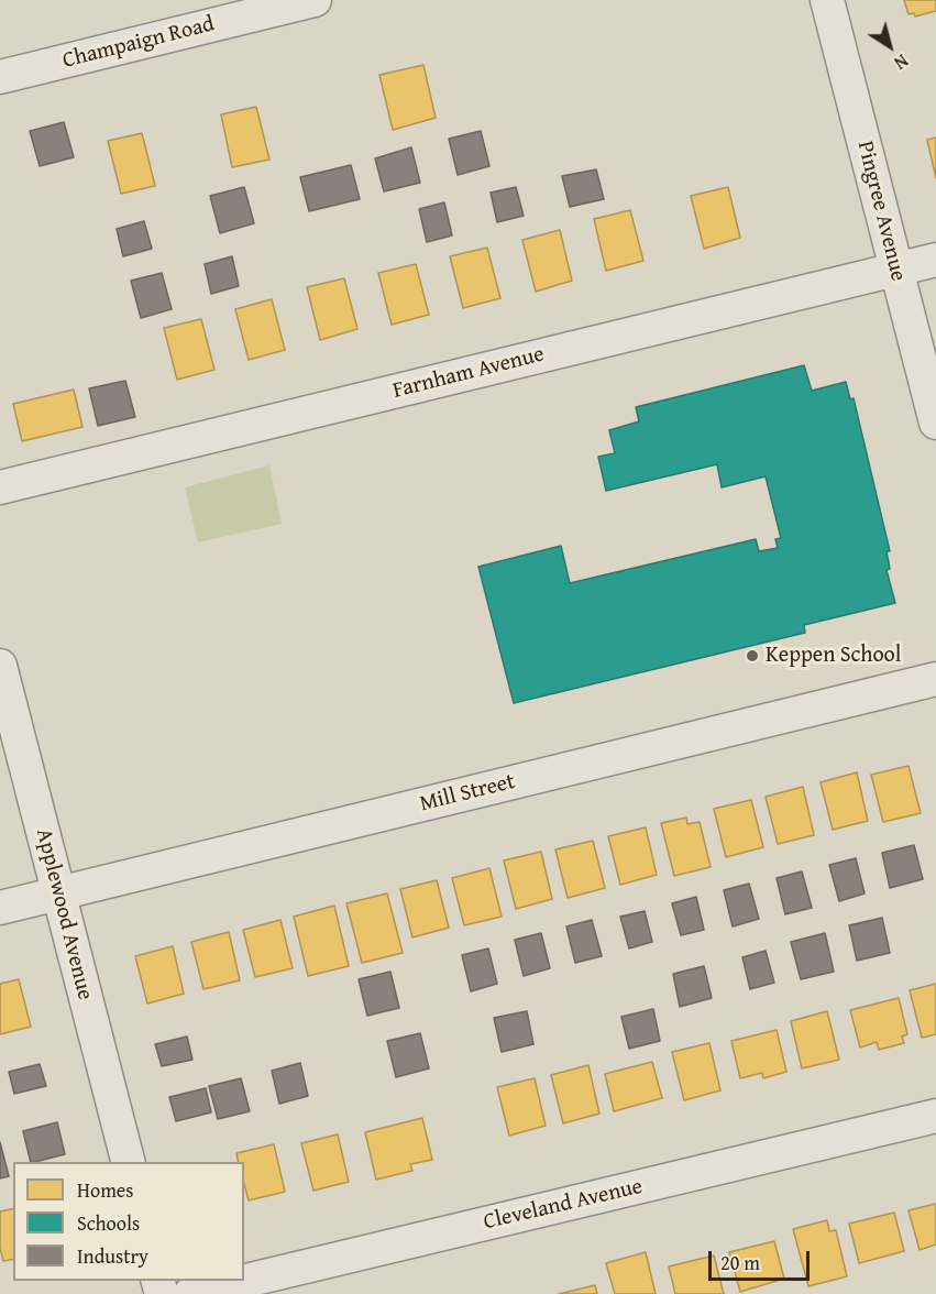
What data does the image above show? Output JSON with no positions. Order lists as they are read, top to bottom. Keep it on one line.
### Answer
{"streets":{"street":["Champaign Road","Pingree Avenue","Farnham Avenue","Mill Street","Applewood Avenue","Cleveland Avenue"]},"crossings":[["Pingree Avenue","Farnham Avenue"],["Mill Street","Applewood Avenue"]],"places":["Keppen School"],"legend":["Homes","Schools","Industry"],"scale_bar":"20 m","north":"bottom right"}
